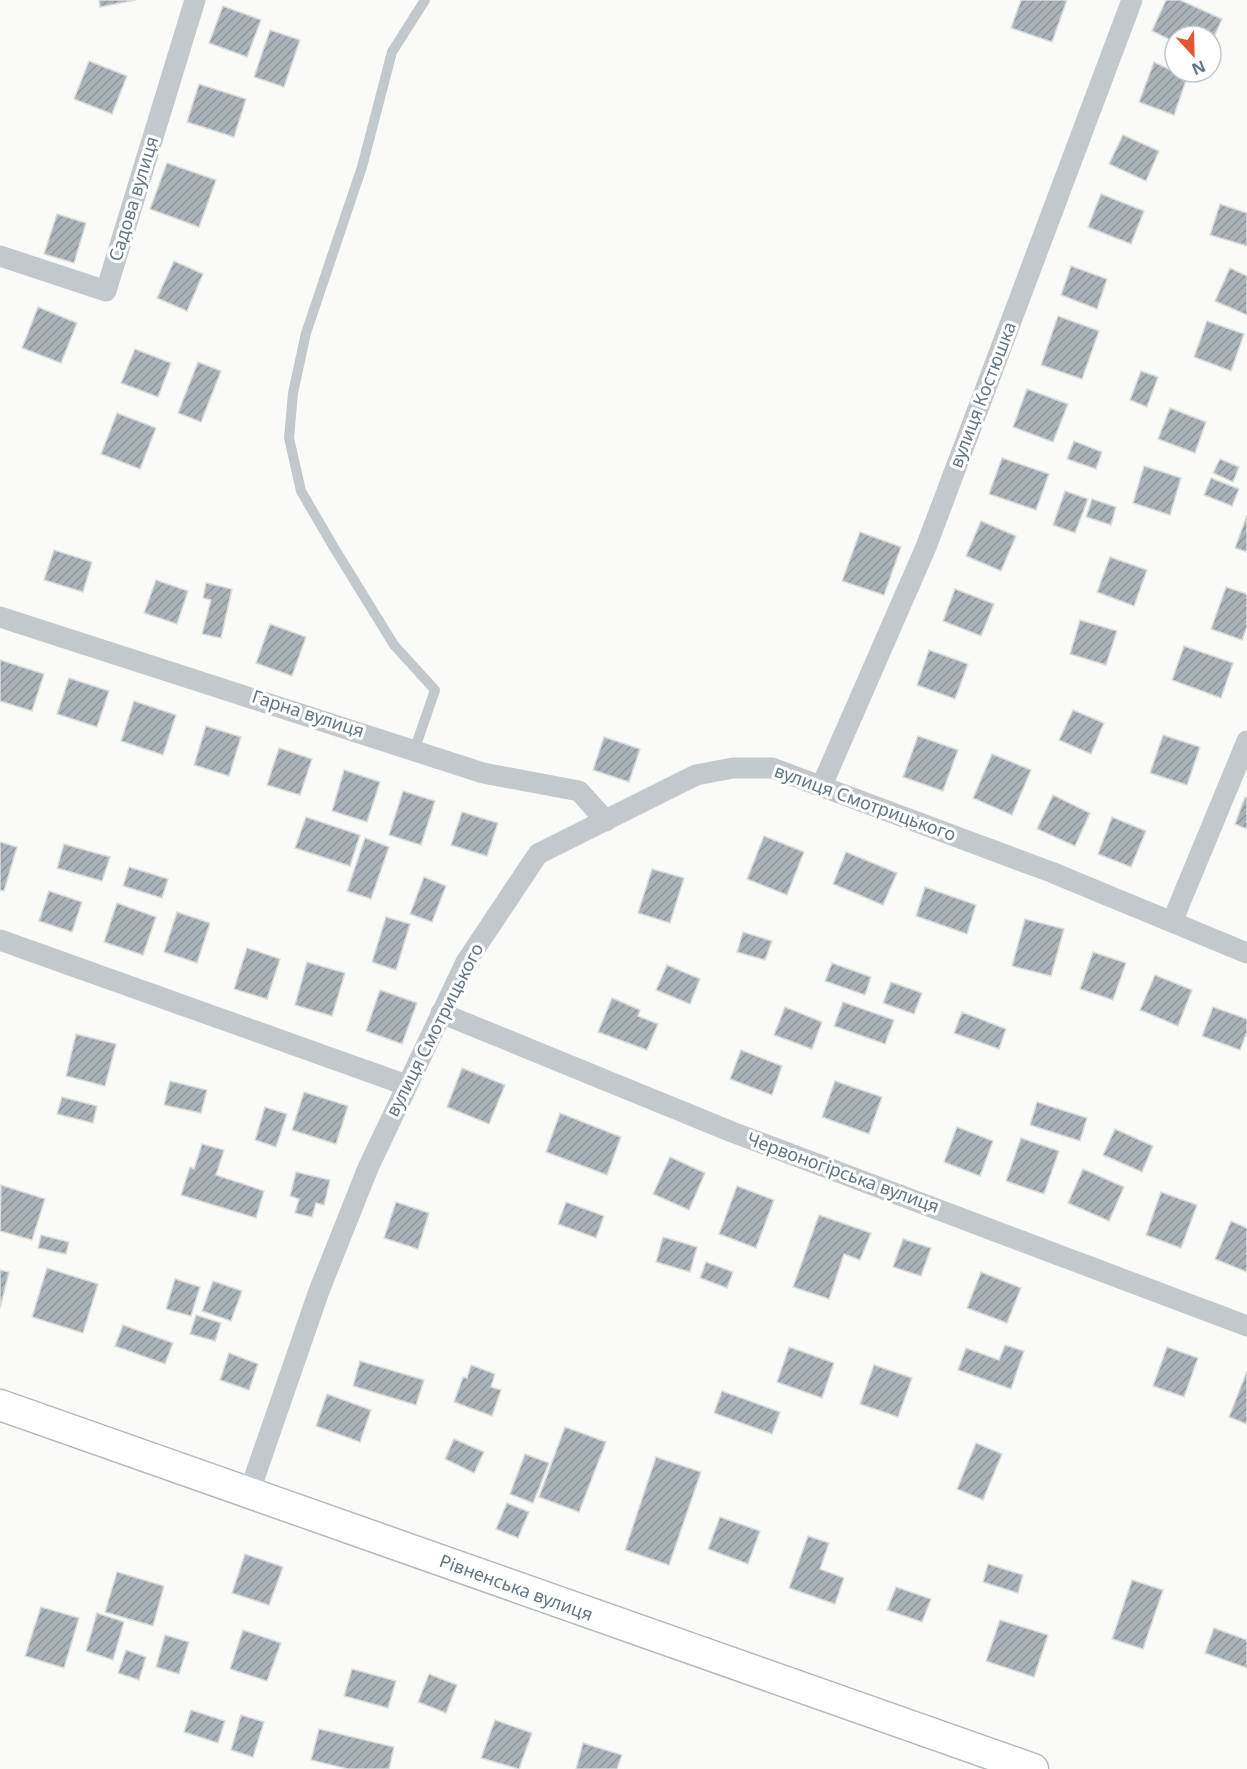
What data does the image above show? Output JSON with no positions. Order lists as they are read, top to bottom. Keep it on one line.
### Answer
{"streets":{"main road":["Рівненська вулиця"],"street":["Садова вулиця","вулиця Костюшка","Гарна вулиця","вулиця Смотрицького","Червоногірська вулиця"]},"crossings":[["вулиця Костюшка","вулиця Смотрицького"],["Гарна вулиця","вулиця Смотрицького"],["вулиця Смотрицького","Червоногірська вулиця"],["вулиця Смотрицького","Рівненська вулиця"]],"north":"bottom"}
